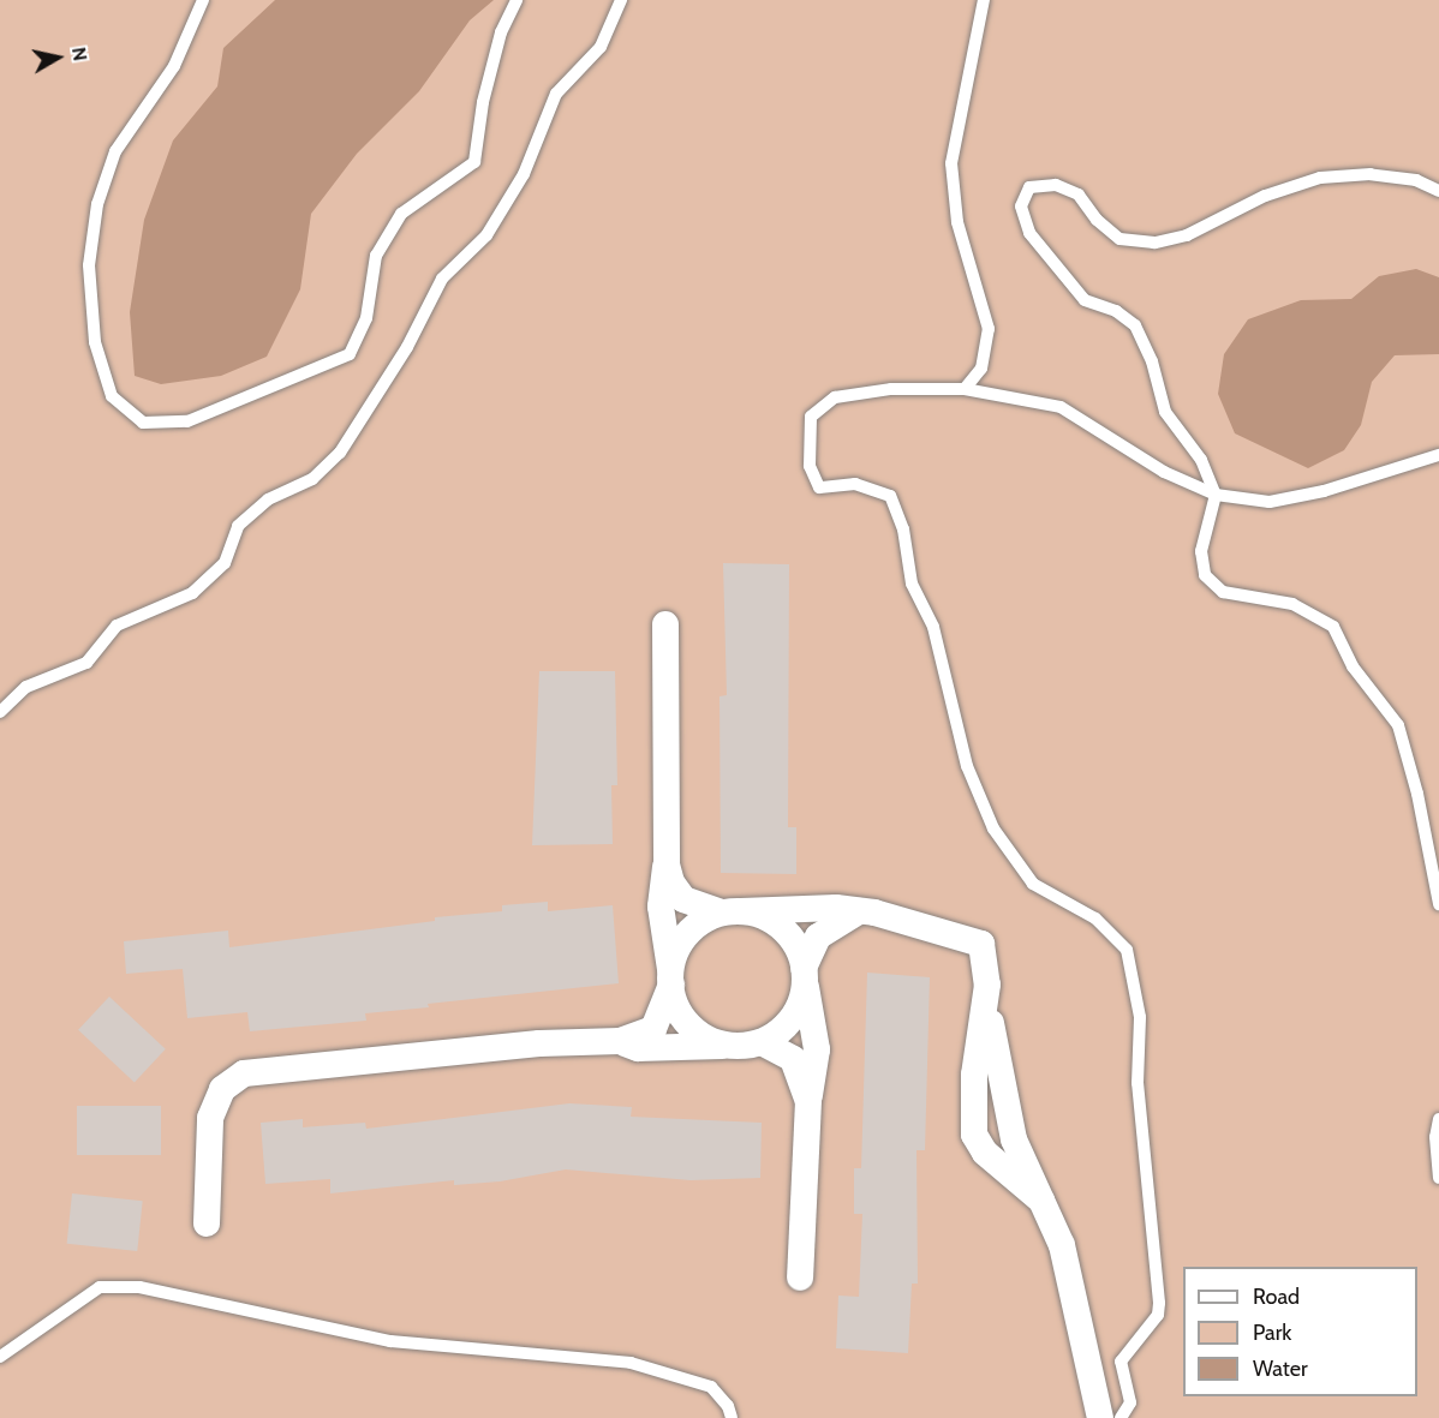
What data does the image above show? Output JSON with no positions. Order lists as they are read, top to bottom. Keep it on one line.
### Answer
{"legend":["Road","Park","Water"],"north":"right"}
